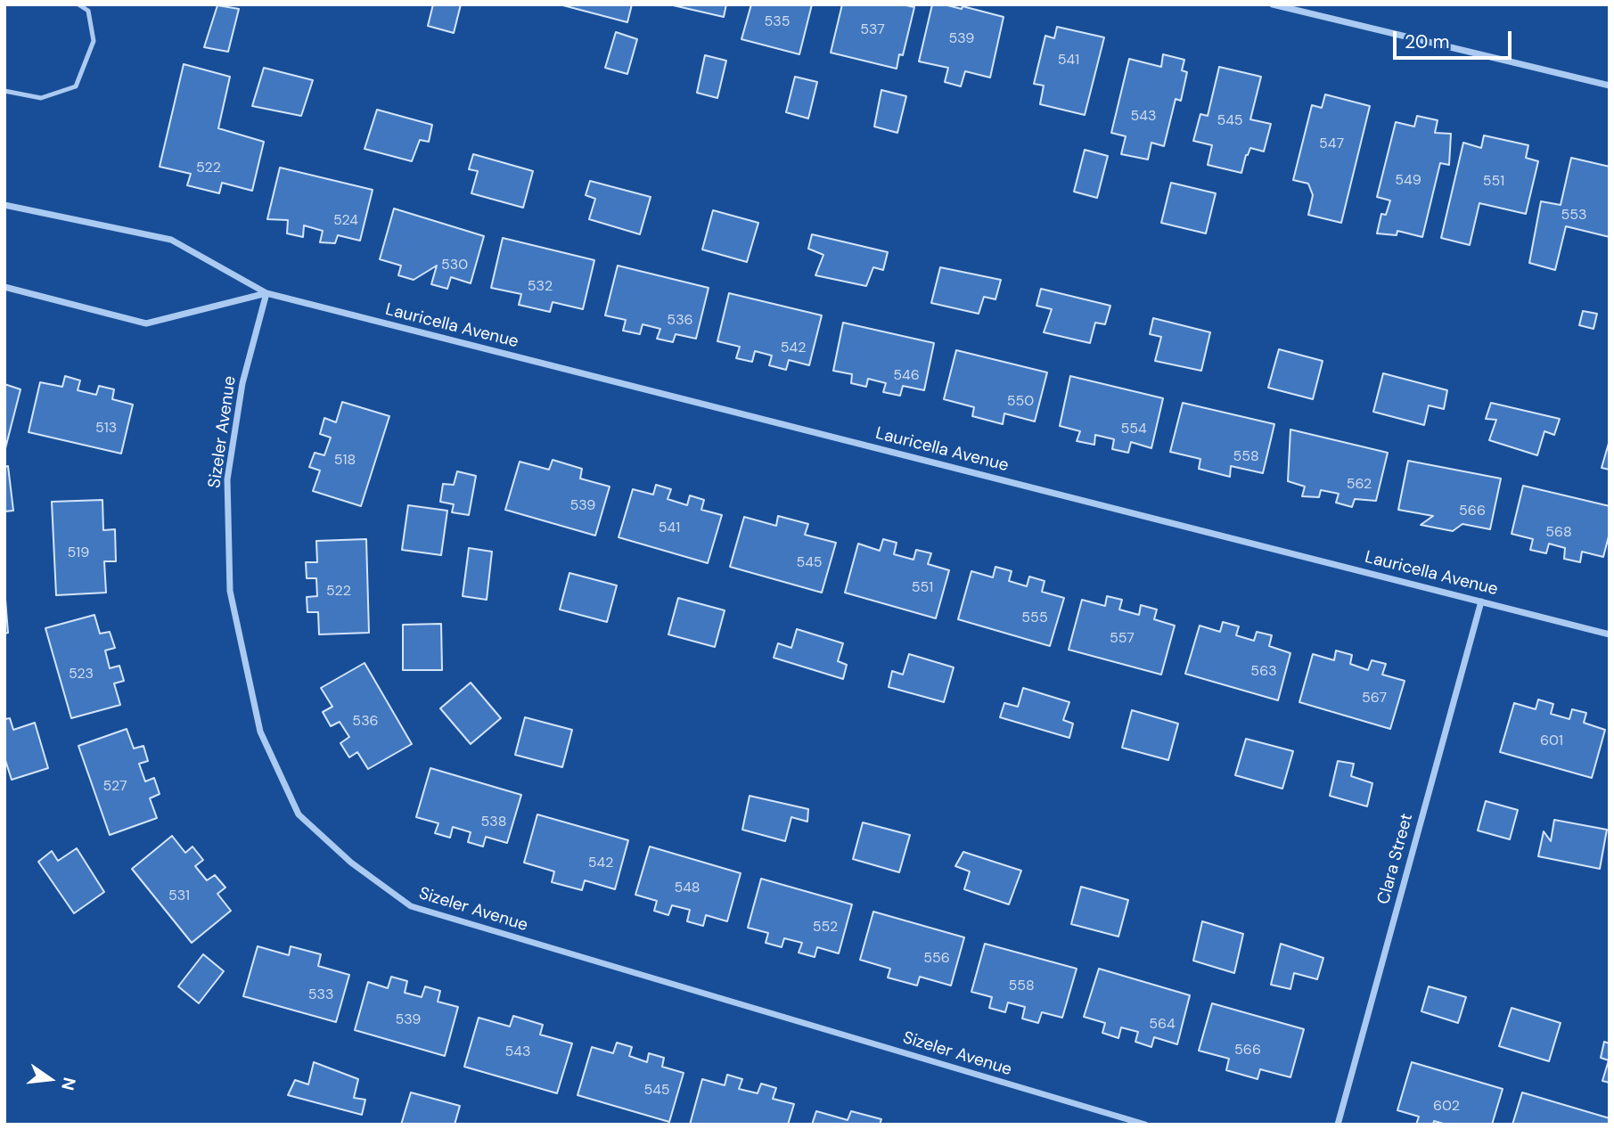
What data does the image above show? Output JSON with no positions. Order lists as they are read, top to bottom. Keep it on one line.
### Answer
{"streets":{"street":["Lauricella Avenue","Sizeler Avenue","Clara Street"]},"crossings":[["Lauricella Avenue","Sizeler Avenue"],["Lauricella Avenue","Clara Street"]],"house_numbers":["535","537","539","541","543","545","547","522","549","551","553","524","530","532","536","542","546","550","513","554","558","518","562","539","566","541","568","519","545","551","522","555","557","563","523","567","536","601","527","538","542","548","531","552","556","558","533","539","564","566","543","545","602"],"scale_bar":"20 m","north":"right"}
